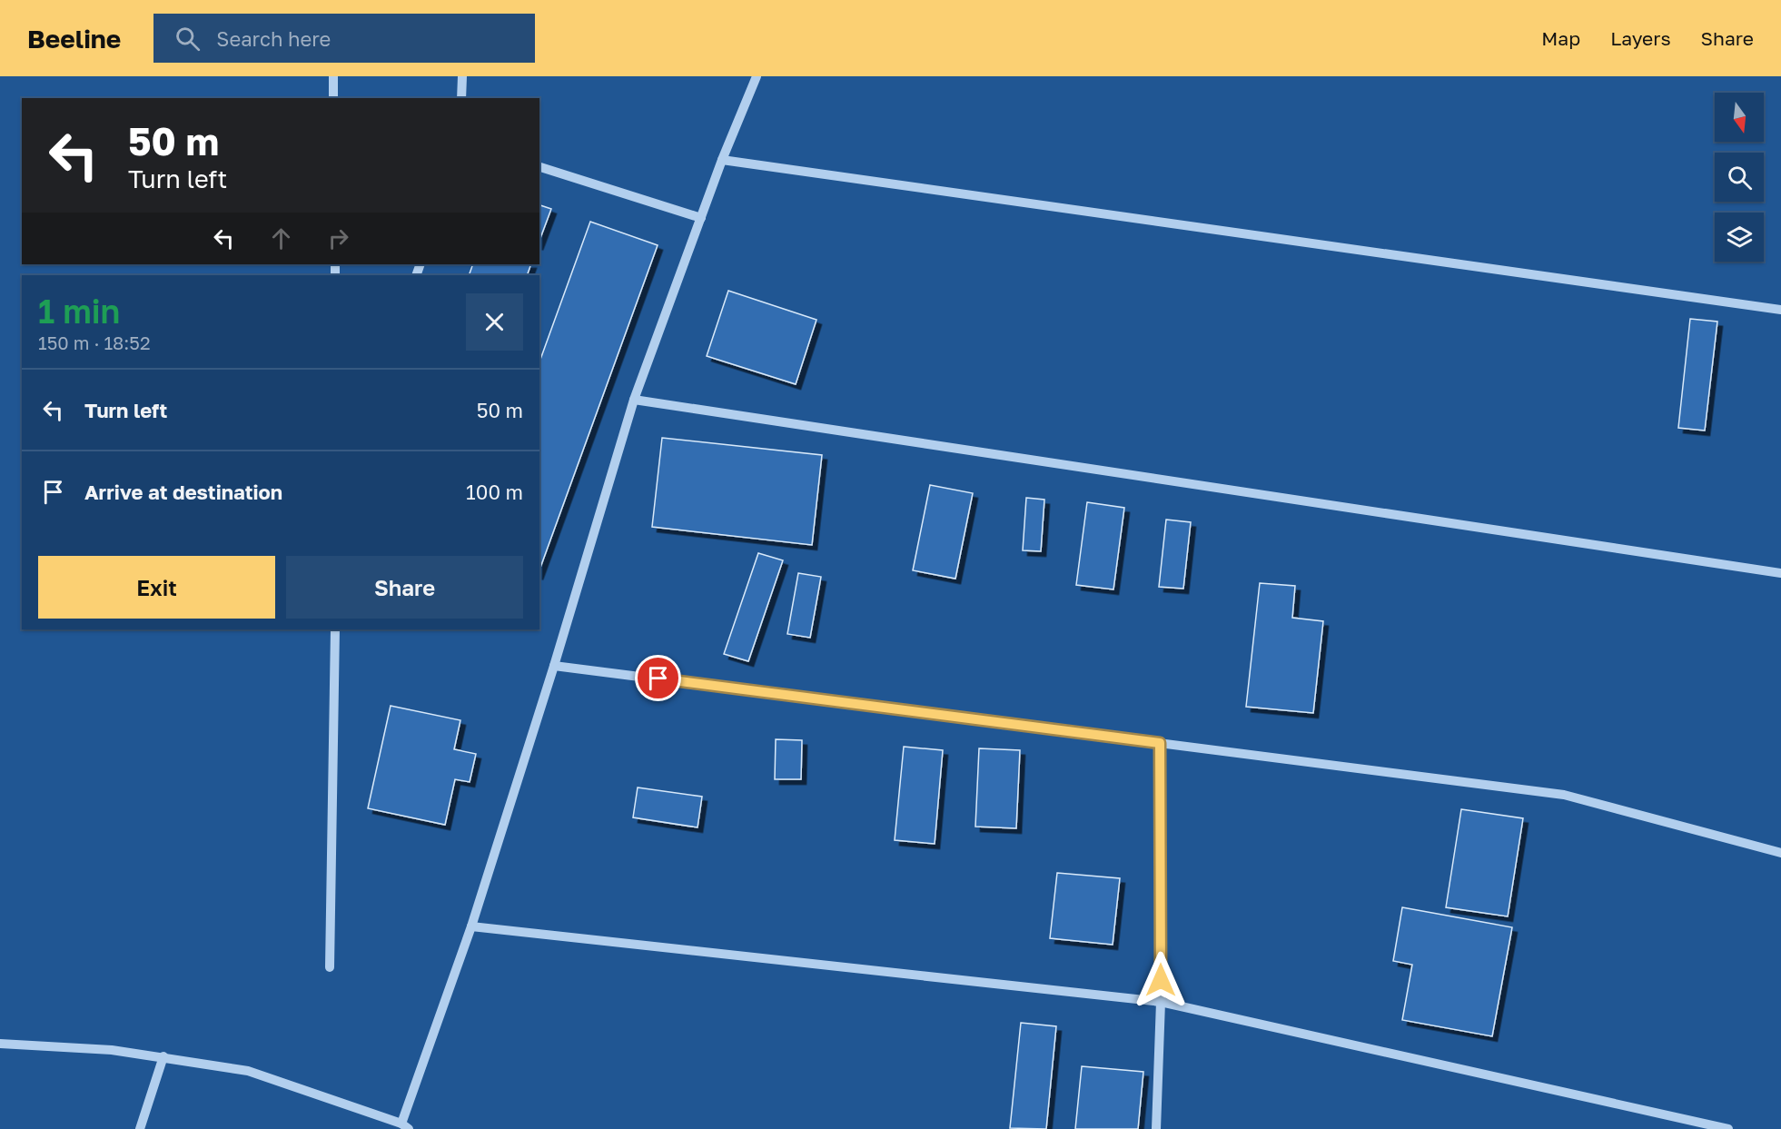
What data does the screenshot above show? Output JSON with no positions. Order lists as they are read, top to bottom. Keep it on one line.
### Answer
{"north":"bottom","page":{"header":"Beeline","search":"Search here","nav":["Map","Layers","Share"],"turn":["50 m","Turn left"],"heading":["1 min","150 m · 18:52"],"list":[{"name":"Turn left","value":"50 m"},{"name":"Arrive at destination","value":"100 m"}],"buttons":["Exit","Share"]}}
